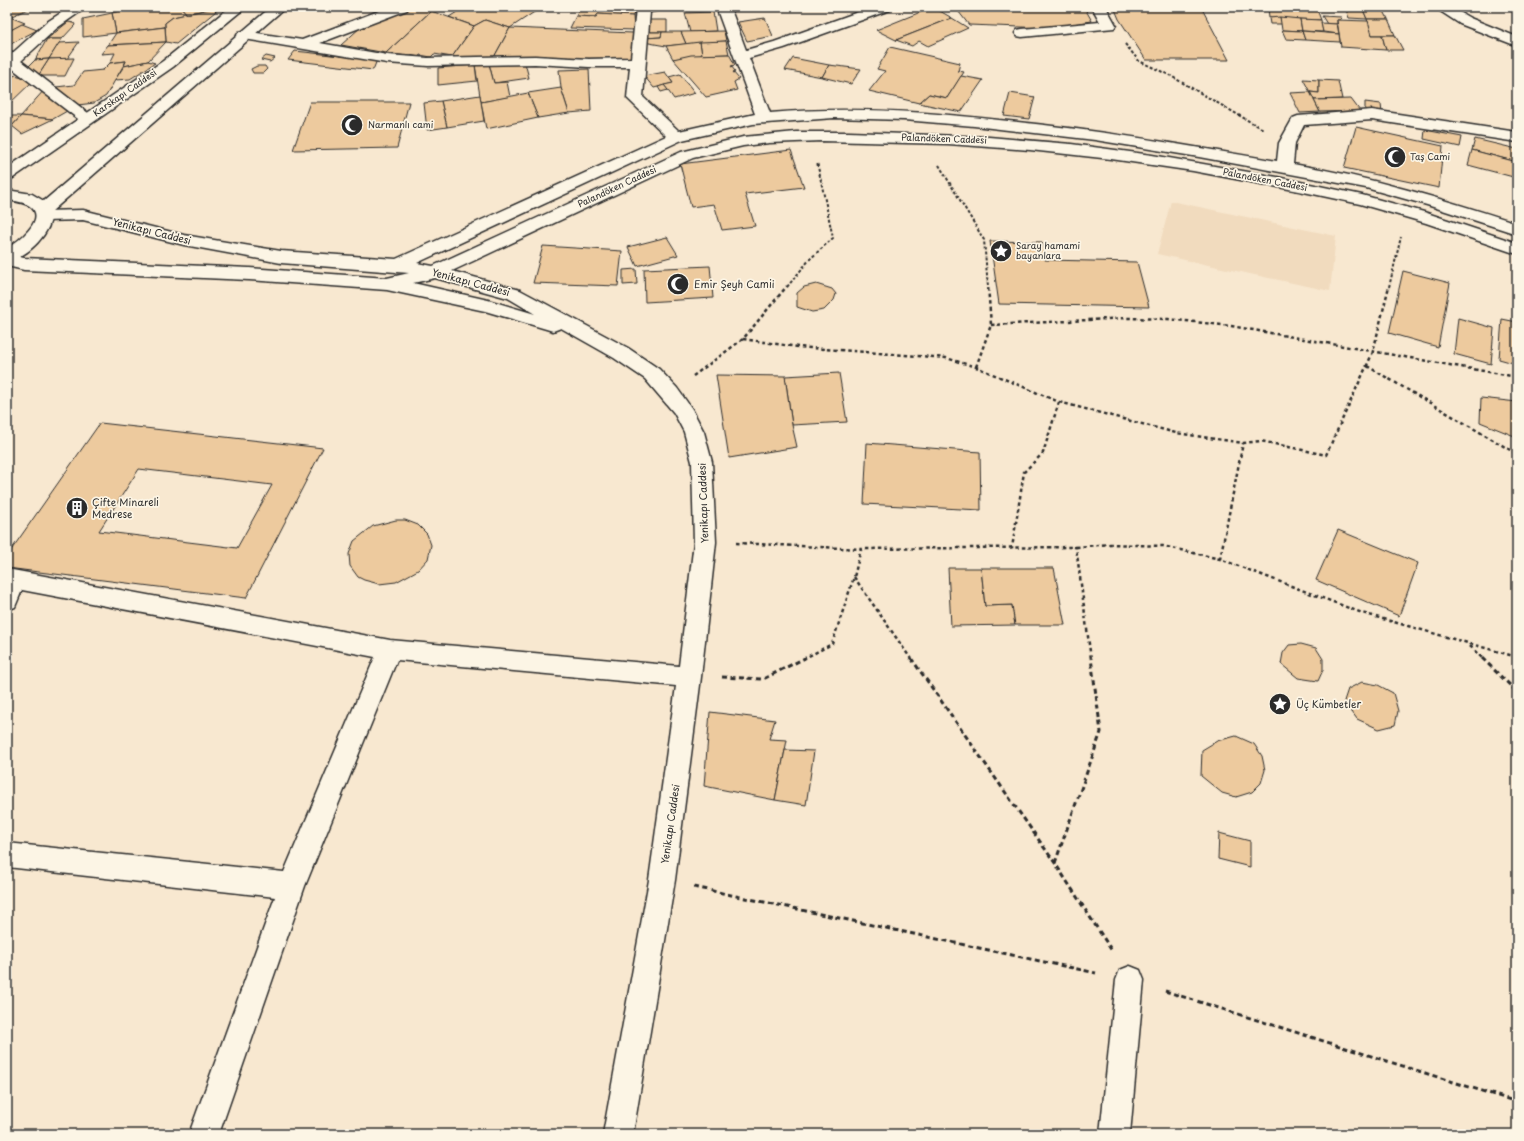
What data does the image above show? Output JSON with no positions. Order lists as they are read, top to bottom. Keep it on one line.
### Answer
{"streets":{"street":["Karskapı Caddesi","Palandöken Caddesi","Yenikapı Caddesi"]},"crossings":[["Palandöken Caddesi","Yenikapı Caddesi"]],"places":{"mosque":["Narmanlı cami","Taş Cami","Emir Şeyh Camii"],"place":["Saray hamami bayanlara","Üç Kümbetler"],"building":["Çifte Minareli Medrese"]}}
